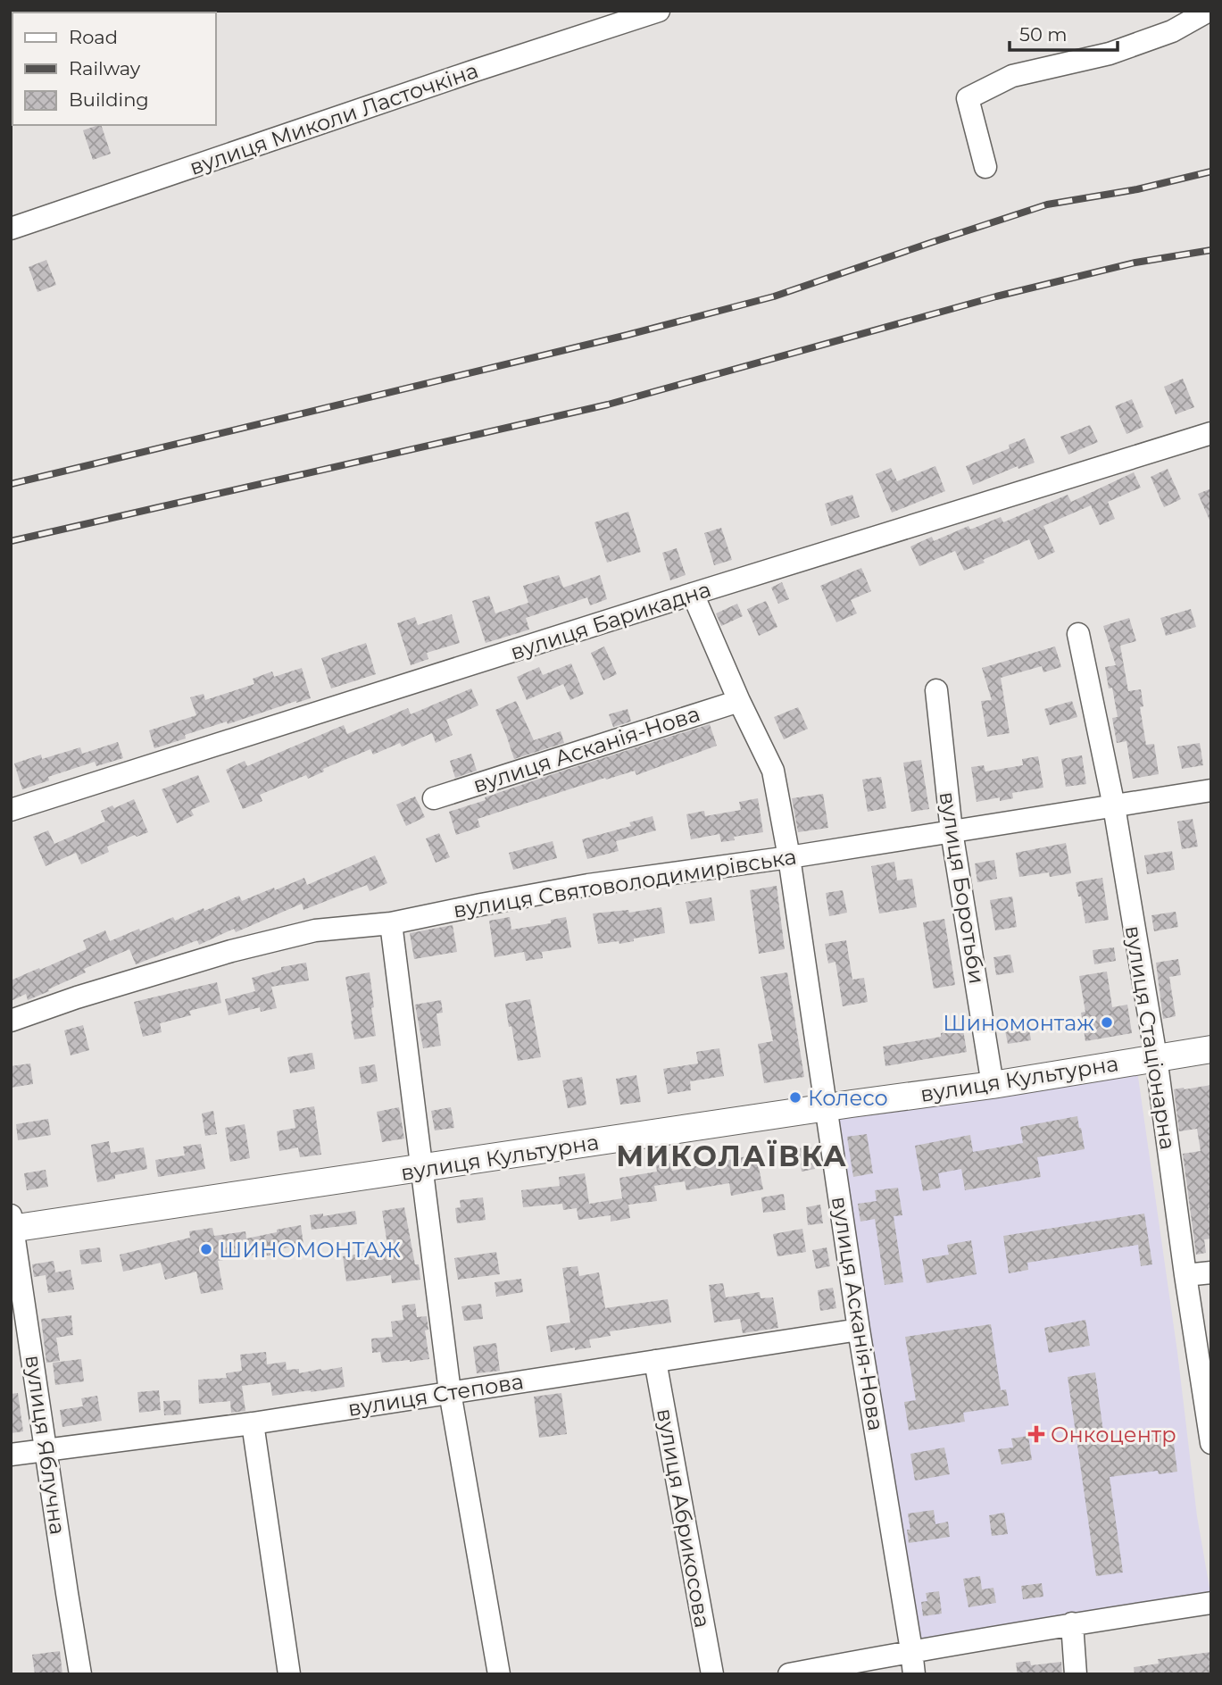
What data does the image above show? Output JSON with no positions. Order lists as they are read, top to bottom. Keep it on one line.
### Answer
{"streets":{"main road":["вулиця Культурна"],"street":["вулиця Миколи Ласточкіна","вулиця Барикадна","вулиця Асканія-Нова","вулиця Святоволодимирівська","вулиця Боротьби","вулиця Стаціонарна","вулиця Степова","вулиця Яблучна","вулиця Абрикосова"]},"crossings":[["вулиця Барикадна","вулиця Асканія-Нова"],["вулиця Асканія-Нова","вулиця Святоволодимирівська"],["вулиця Асканія-Нова","вулиця Культурна"],["вулиця Асканія-Нова","вулиця Степова"],["вулиця Святоволодимирівська","вулиця Боротьби"],["вулиця Святоволодимирівська","вулиця Стаціонарна"],["вулиця Боротьби","вулиця Культурна"],["вулиця Стаціонарна","вулиця Культурна"],["вулиця Культурна","вулиця Яблучна"],["вулиця Степова","вулиця Яблучна"],["вулиця Степова","вулиця Абрикосова"]],"districts":["МИКОЛАЇВКА"],"places":{"other":["Шиномонтаж","Колесо","ШИНОМОНТАЖ"],"health":["Онкоцентр"]},"legend":["Road","Railway","Building"],"scale_bar":"50 m"}
